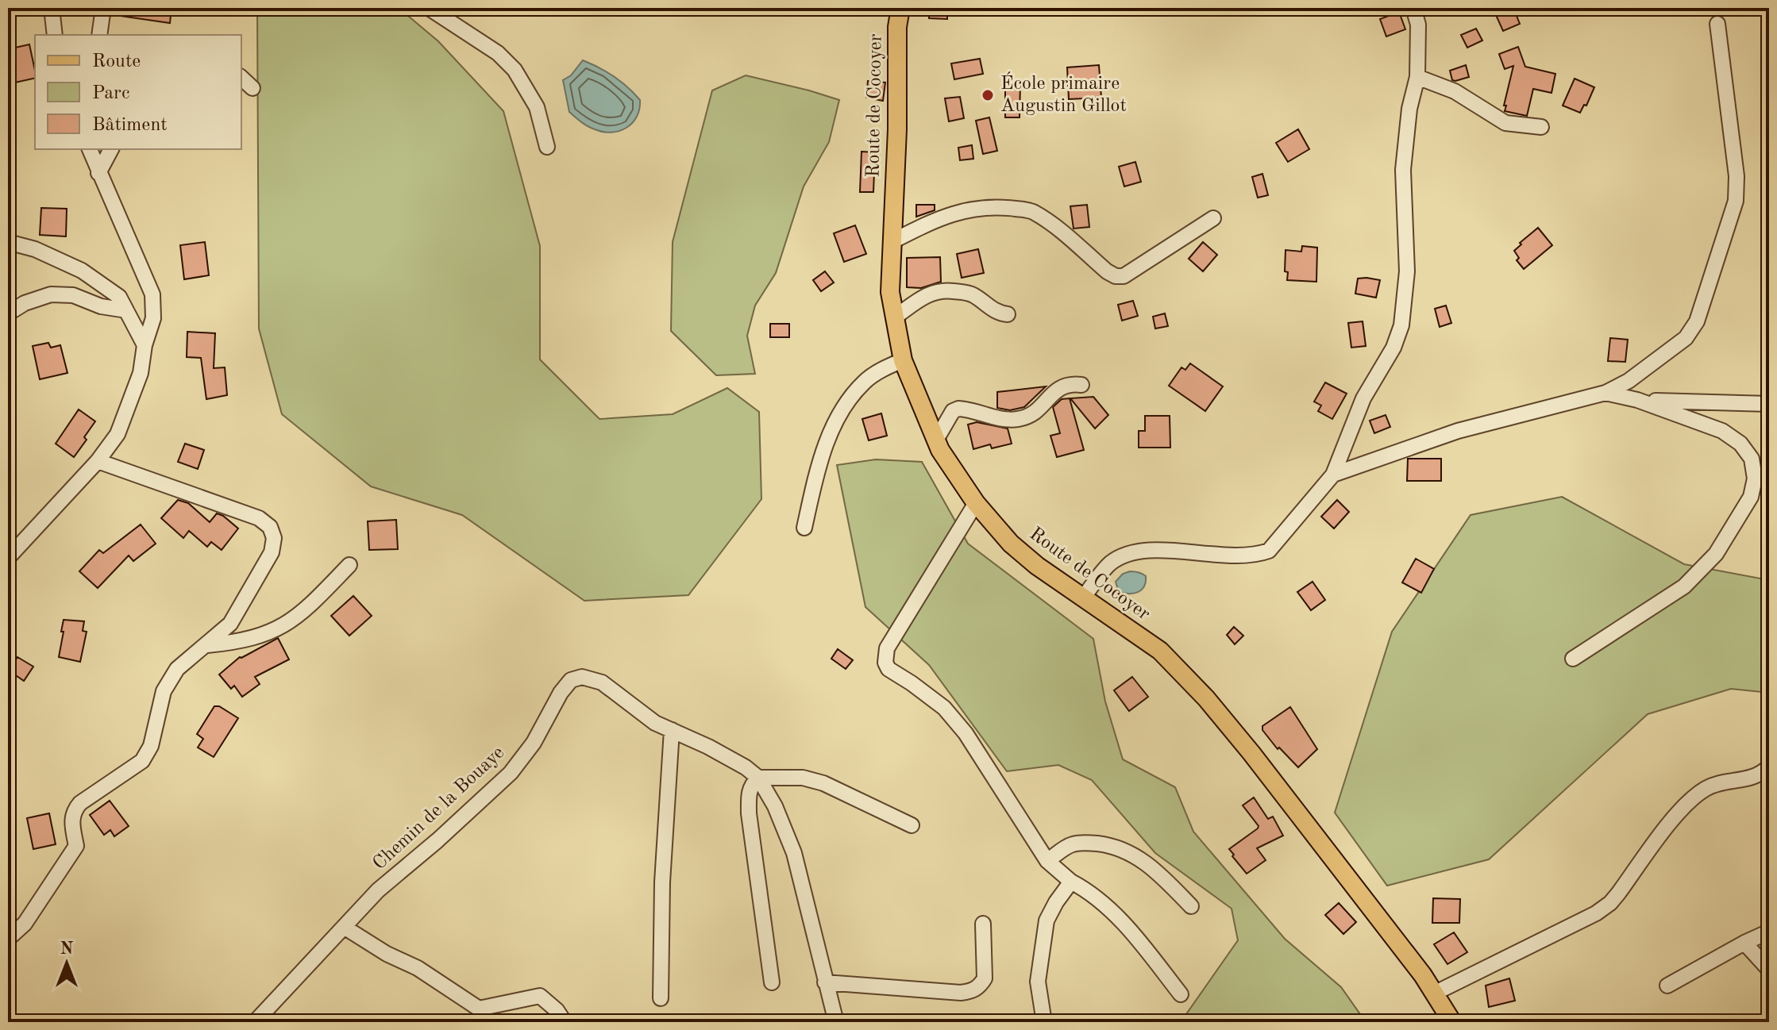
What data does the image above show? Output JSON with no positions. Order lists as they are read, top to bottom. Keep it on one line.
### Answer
{"streets":{"main road":["Route de Cocoyer"],"street":["Chemin de la Bouaye"]},"places":["École primaire Augustin Gillot"],"legend":["Route","Parc","Bâtiment"],"north":"top"}
